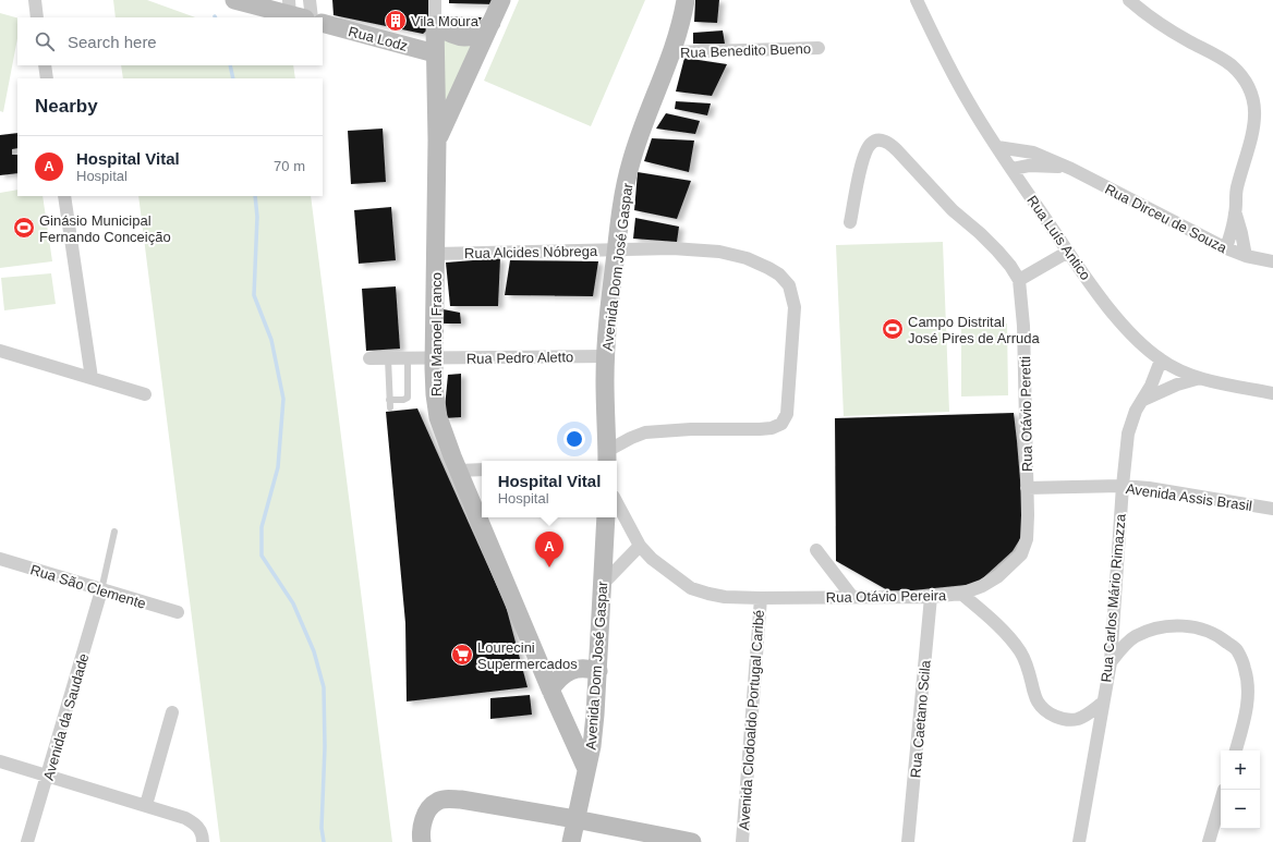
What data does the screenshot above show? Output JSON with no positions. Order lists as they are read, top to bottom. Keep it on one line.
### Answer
{"streets":{"street":["Rua Lodz","Rua Benedito Bueno","Rua Dirceu de Souza","Rua Luís Antico","Rua Alcides Nóbrega","Avenida Dom José Gaspar","Rua Manoel Franco","Rua Pedro Aletto","Rua Otávio Peretti","Avenida Assis Brasil","Rua São Clemente","Rua Otávio Pereira","Rua Carlos Mário Rimazza","Avenida da Saudade","Rua Caetano Scila","Avenida Clodoaldo Portugal Caribé"]},"crossings":[["Rua Lodz","Rua Manoel Franco"],["Rua Benedito Bueno","Avenida Dom José Gaspar"],["Rua Dirceu de Souza","Rua Luís Antico"],["Rua Luís Antico","Rua Carlos Mário Rimazza"],["Rua Alcides Nóbrega","Avenida Dom José Gaspar"],["Rua Alcides Nóbrega","Rua Manoel Franco"],["Avenida Dom José Gaspar","Rua Manoel Franco"],["Avenida Dom José Gaspar","Rua Pedro Aletto"],["Rua Manoel Franco","Rua Pedro Aletto"],["Rua Otávio Peretti","Avenida Assis Brasil"],["Rua Otávio Peretti","Rua Otávio Pereira"],["Avenida Assis Brasil","Rua Carlos Mário Rimazza"],["Rua São Clemente","Avenida da Saudade"],["Rua Otávio Pereira","Rua Carlos Mário Rimazza"],["Rua Otávio Pereira","Rua Caetano Scila"],["Rua Otávio Pereira","Avenida Clodoaldo Portugal Caribé"]],"places":{"building":["Vila Moura"],"sports":["Ginásio Municipal Fernando Conceição","Campo Distrital José Pires de Arruda"],"supermarket":["Lourecini Supermercados"]},"page":{"search":"Search here","heading":"Nearby","list":[{"mark":"A","name":"Hospital Vital","note":"Hospital","value":"70 m"}],"popup":["Hospital Vital","Hospital"],"pins":"A","map_buttons":["+","−"]}}
